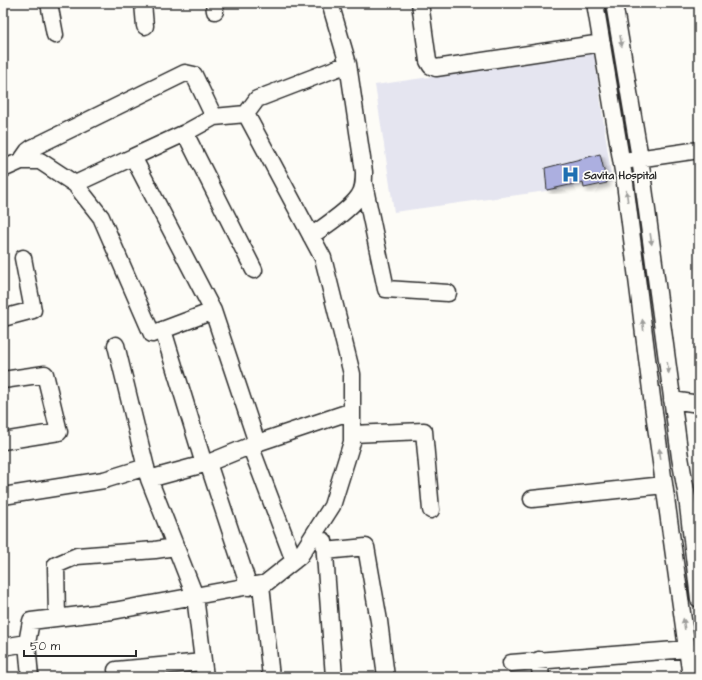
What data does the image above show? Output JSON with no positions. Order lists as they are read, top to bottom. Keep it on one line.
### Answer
{"places":{"hospital":["Savita Hospital"]},"scale_bar":"50 m"}
